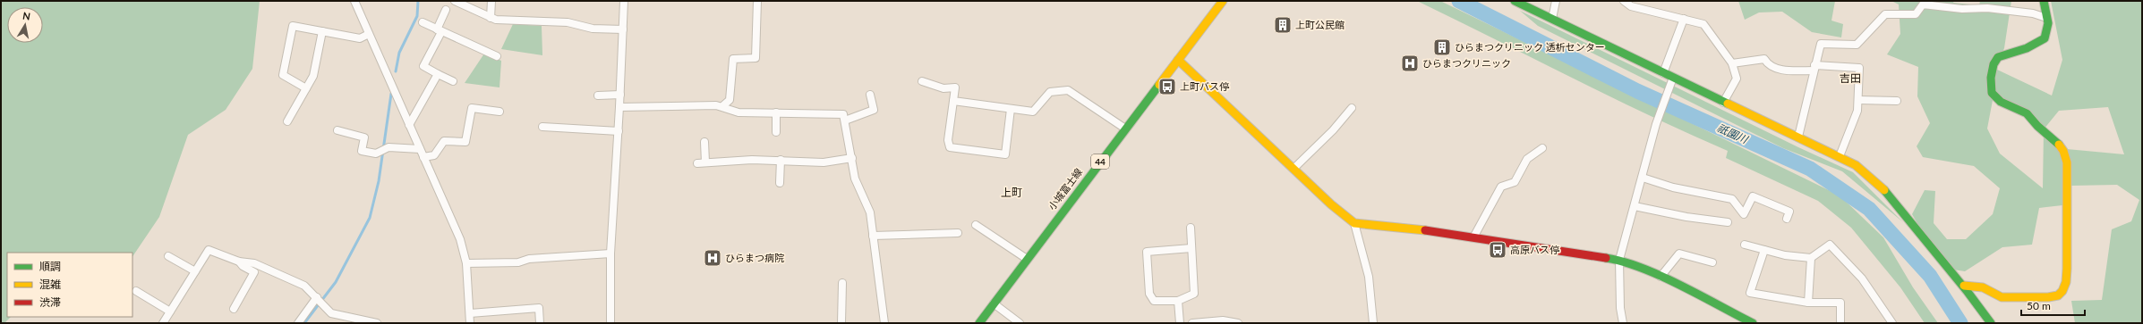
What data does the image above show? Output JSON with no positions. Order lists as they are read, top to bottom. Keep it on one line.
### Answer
{"streets":{"street":["44","小城富士線"]},"districts":["吉田","上町"],"water":["祇園川"],"places":{"building":["上町公民館","ひらまつクリニック 透析センター"],"hospital":["ひらまつクリニック","ひらまつ病院"],"bus stop":["上町バス停","高原バス停"]},"legend":["順調","混雑","渋滞"],"scale_bar":"50 m","north":"top"}
